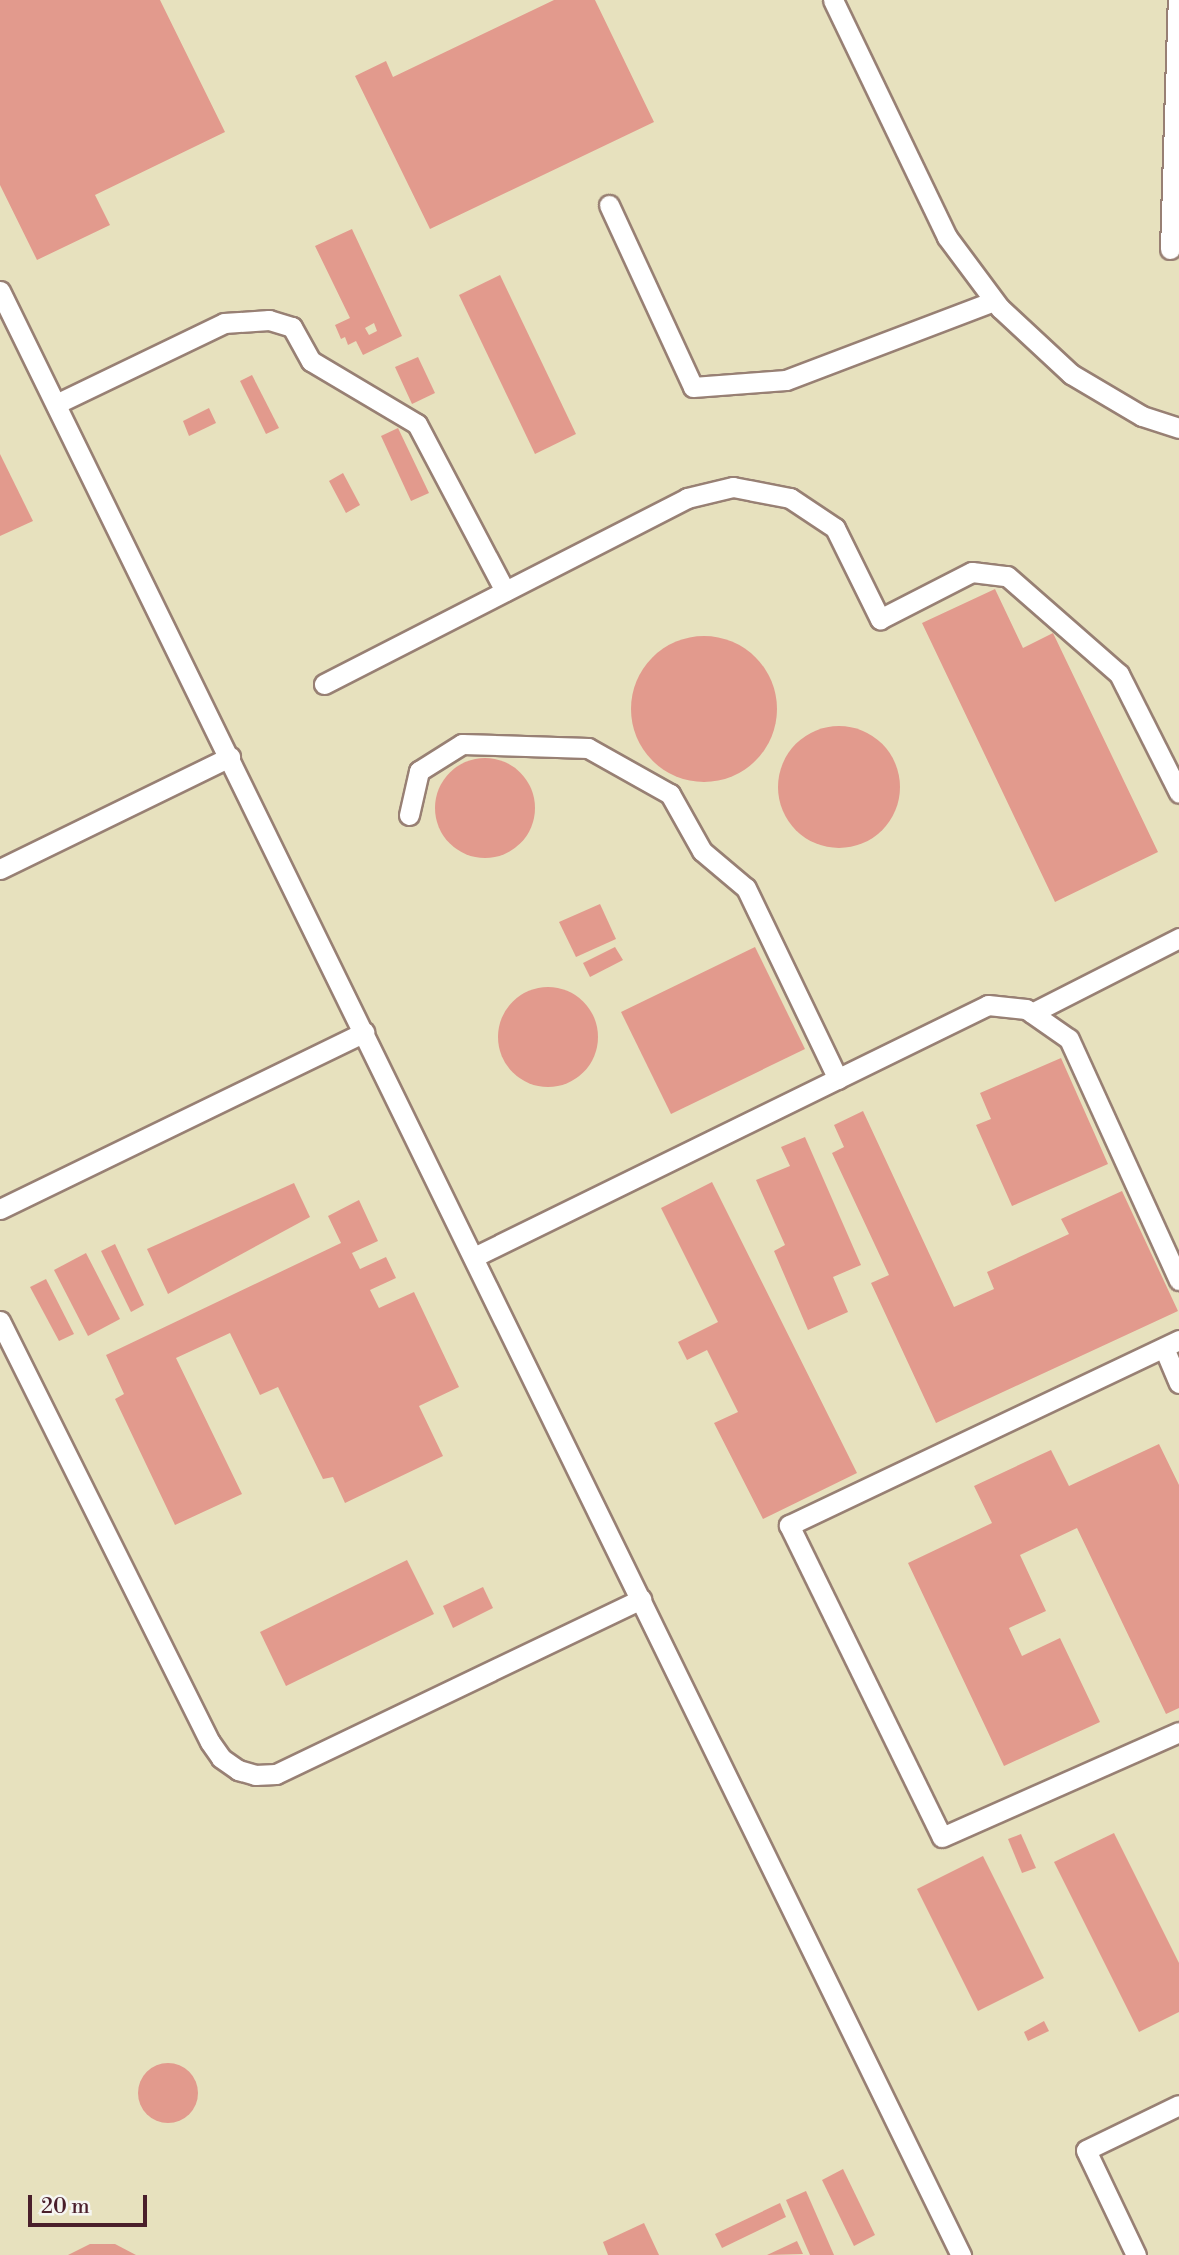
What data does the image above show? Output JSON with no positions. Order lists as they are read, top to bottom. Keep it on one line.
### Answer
{"scale_bar":"20 m"}
